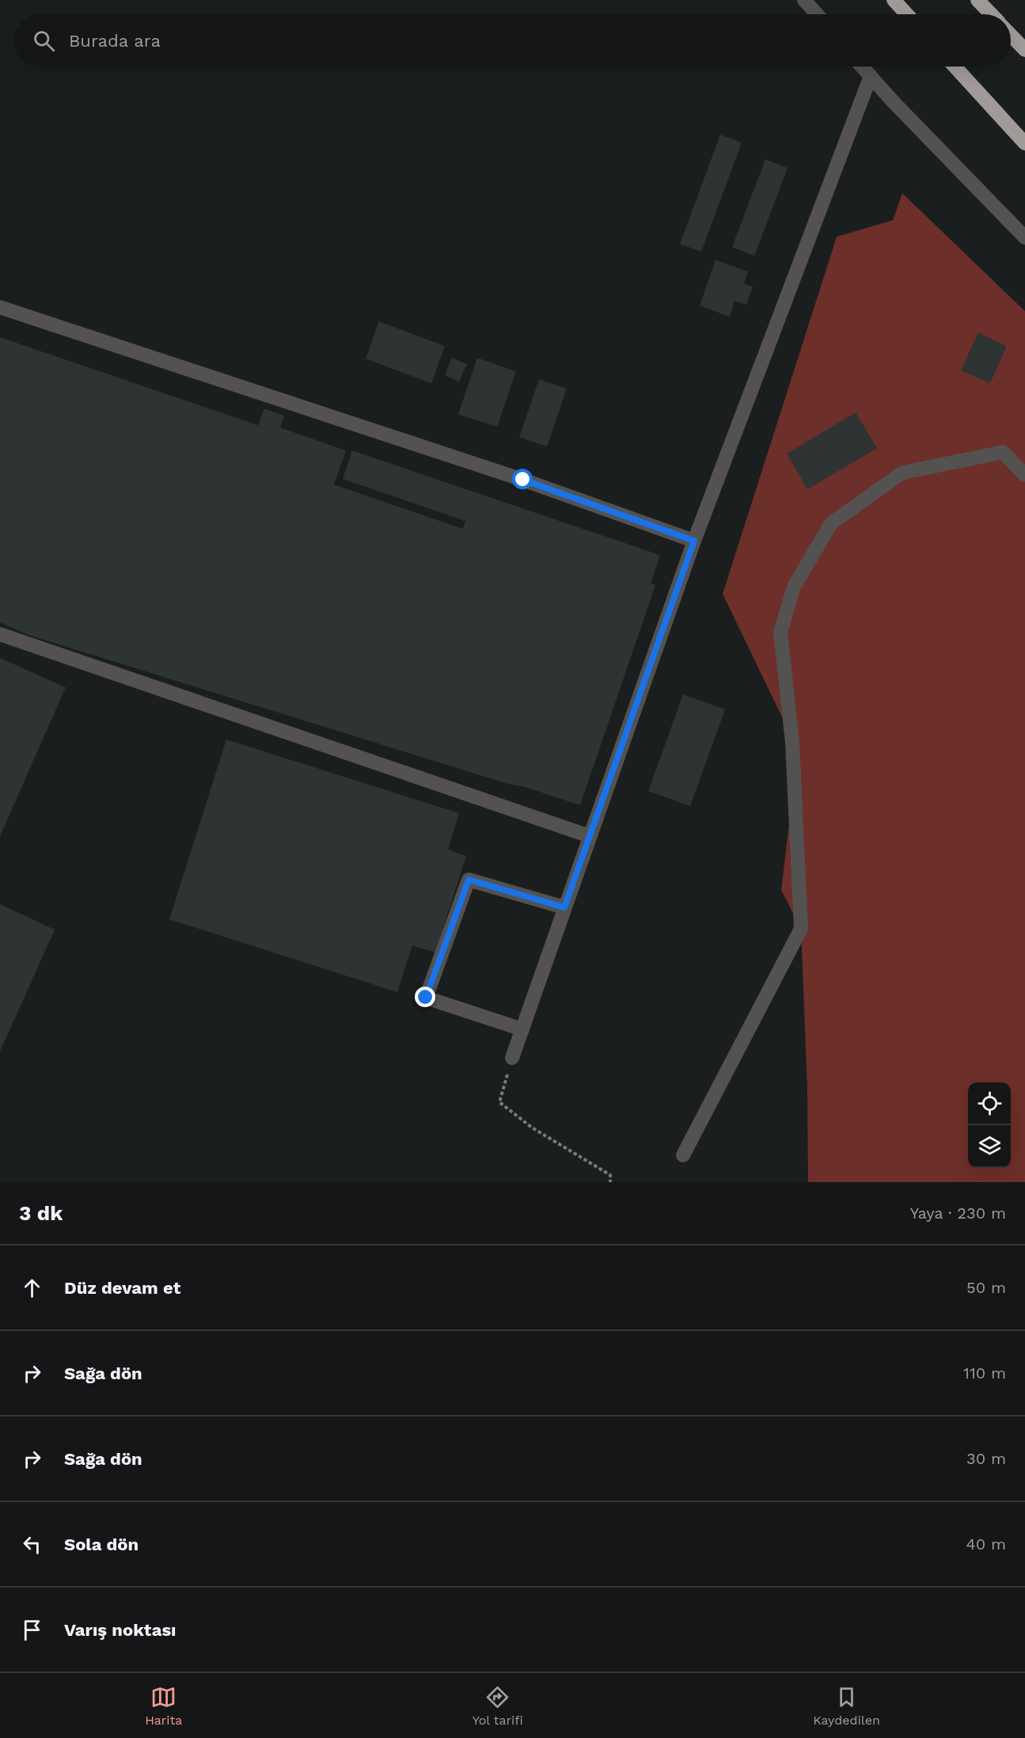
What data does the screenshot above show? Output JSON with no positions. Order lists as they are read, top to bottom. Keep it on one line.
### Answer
{"page":{"search":"Burada ara","heading":["3 dk","Yaya · 230 m"],"list":[["Düz devam et","50 m"],["Sağa dön","110 m"],["Sağa dön","30 m"],["Sola dön","40 m"],"Varış noktası"],"nav":["Harita","Yol tarifi","Kaydedilen"]}}
